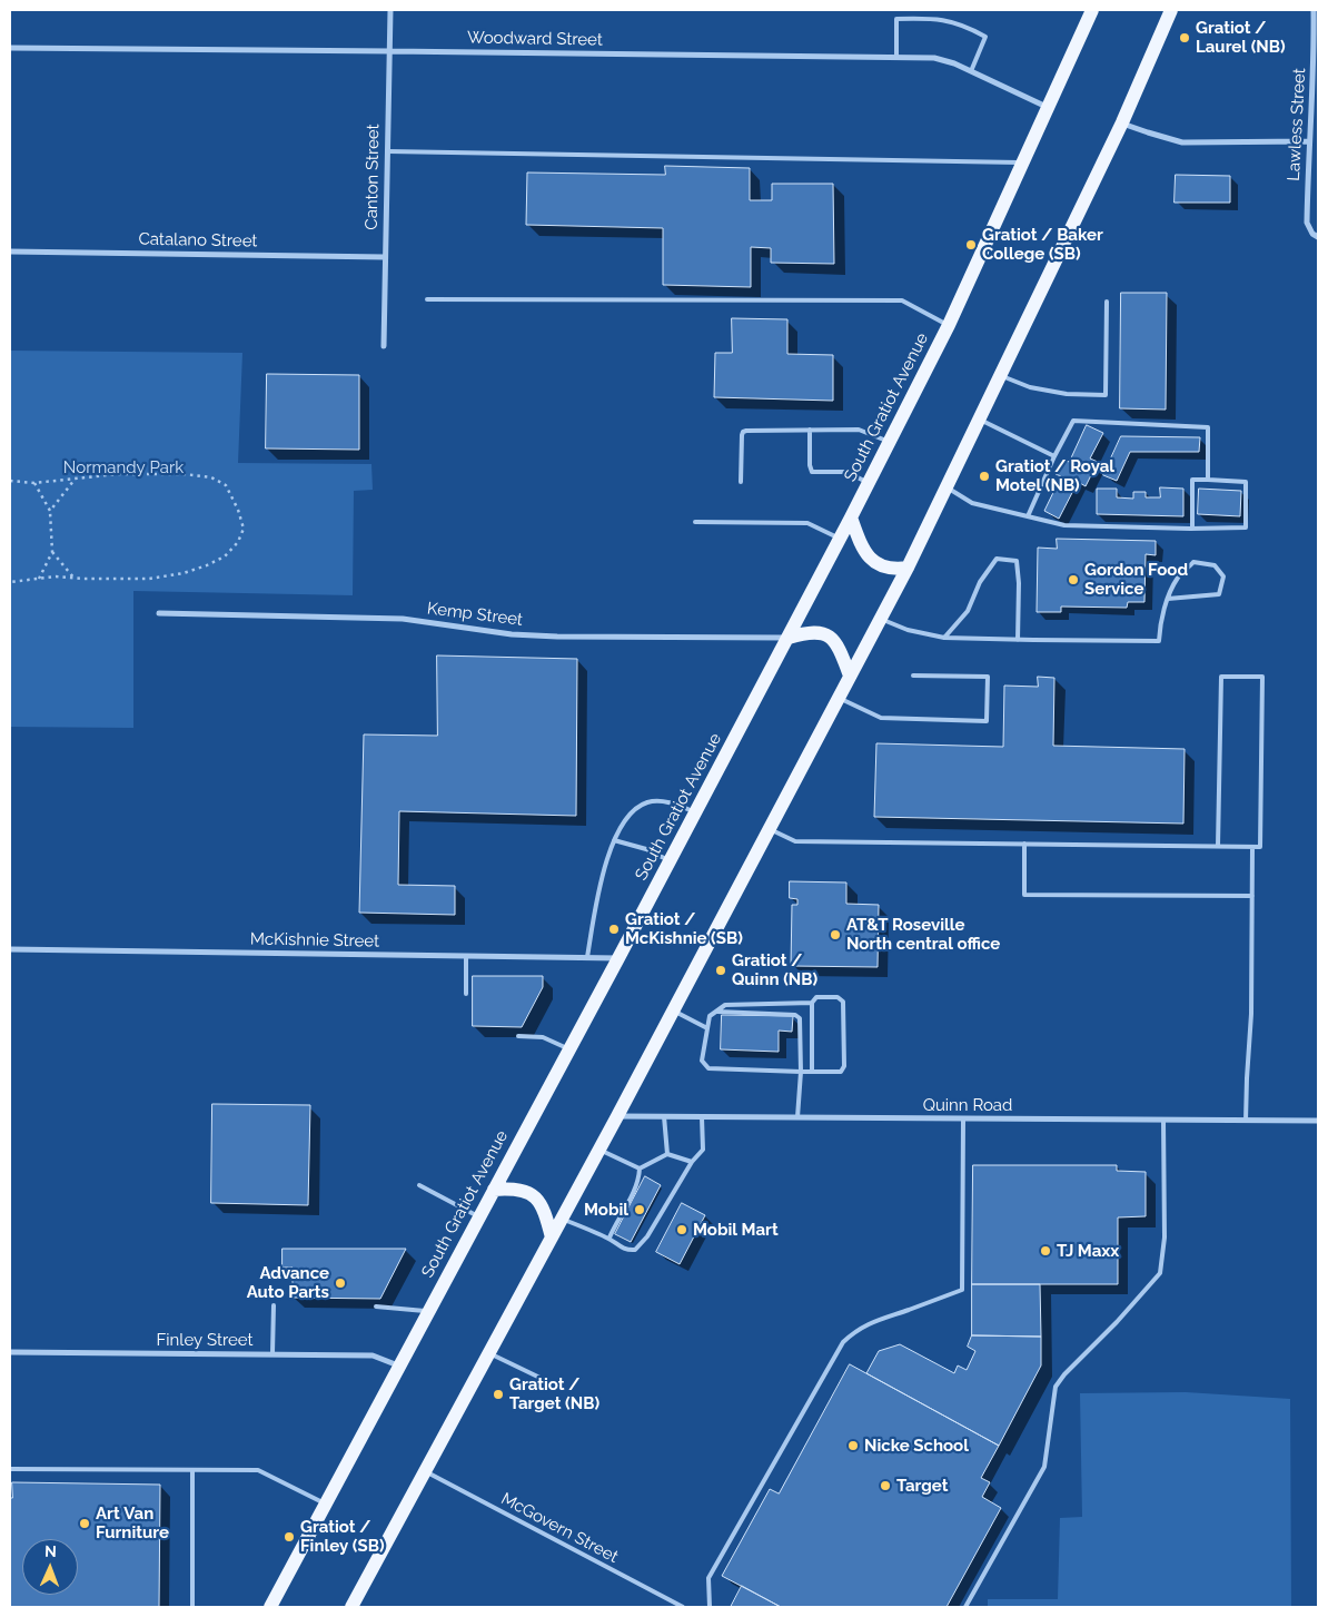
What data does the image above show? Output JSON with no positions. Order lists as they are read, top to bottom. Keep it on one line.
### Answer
{"streets":{"main road":["South Gratiot Avenue"],"street":["Woodward Street","Lawless Street","Canton Street","Catalano Street","Kemp Street","McKishnie Street","Quinn Road","Finley Street"],"lane":["McGovern Street"]},"crossings":[["Woodward Street","Canton Street"],["Woodward Street","South Gratiot Avenue"],["Canton Street","Catalano Street"],["South Gratiot Avenue","Kemp Street"],["South Gratiot Avenue","McKishnie Street"],["South Gratiot Avenue","Finley Street"]],"parks":["Normandy Park"],"places":["Gratiot / Laurel (NB)","Gratiot / Baker College (SB)","Gratiot / Royal Motel (NB)","Gordon Food Service","Gratiot / McKishnie (SB)","AT&T Roseville North central office","Gratiot / Quinn (NB)","Mobil","Mobil Mart","TJ Maxx","Advance Auto Parts","Gratiot / Target (NB)","Nicke School","Target","Art Van Furniture","Gratiot / Finley (SB)"],"north":"top"}
